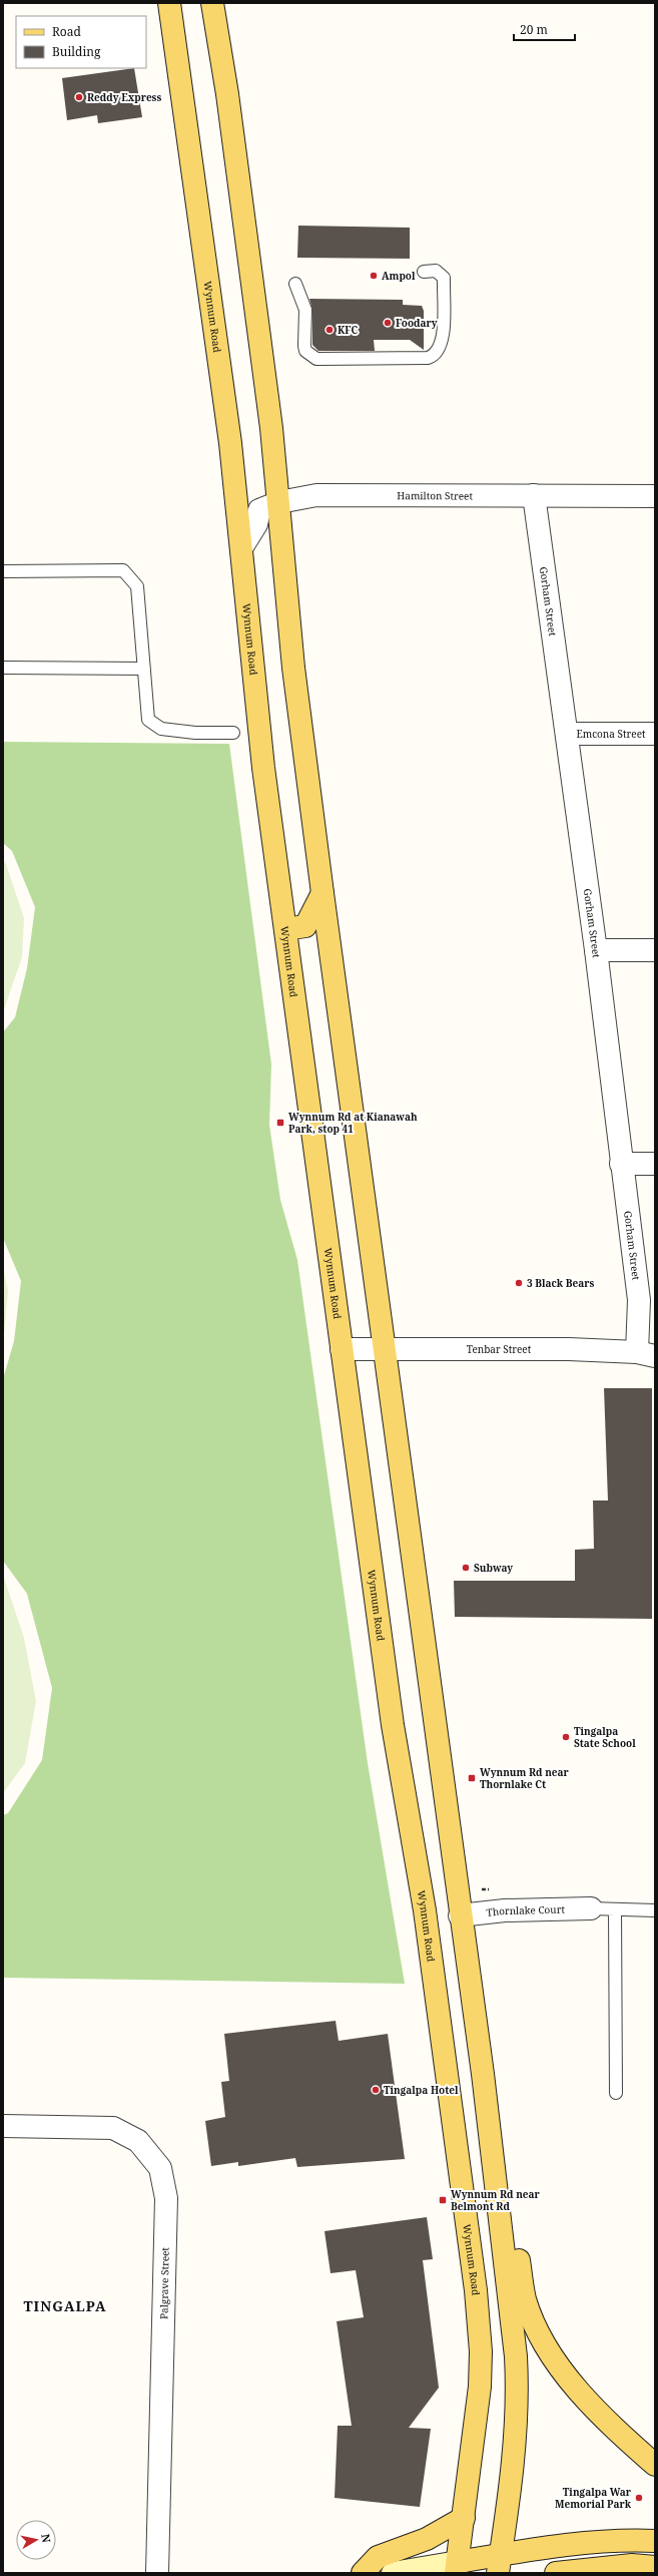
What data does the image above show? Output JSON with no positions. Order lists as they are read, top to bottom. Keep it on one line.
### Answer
{"streets":{"main road":["Wynnum Road"],"street":["Hamilton Street","Gorham Street","Emcona Street","Tenbar Street","Thornlake Court","Palgrave Street"]},"crossings":[["Wynnum Road","Hamilton Street"],["Wynnum Road","Tenbar Street"],["Hamilton Street","Gorham Street"],["Gorham Street","Emcona Street"],["Gorham Street","Tenbar Street"]],"districts":["TINGALPA"],"places":{"other":["Reddy Express","Ampol","Foodary","KFC","3 Black Bears","Subway","Tingalpa State School","Tingalpa Hotel","Tingalpa War Memorial Park"],"transit":["Wynnum Rd at Kianawah Park, stop 41","Wynnum Rd near Thornlake Ct","Wynnum Rd near Belmont Rd"]},"legend":["Road","Building"],"scale_bar":"20 m","north":"right"}
